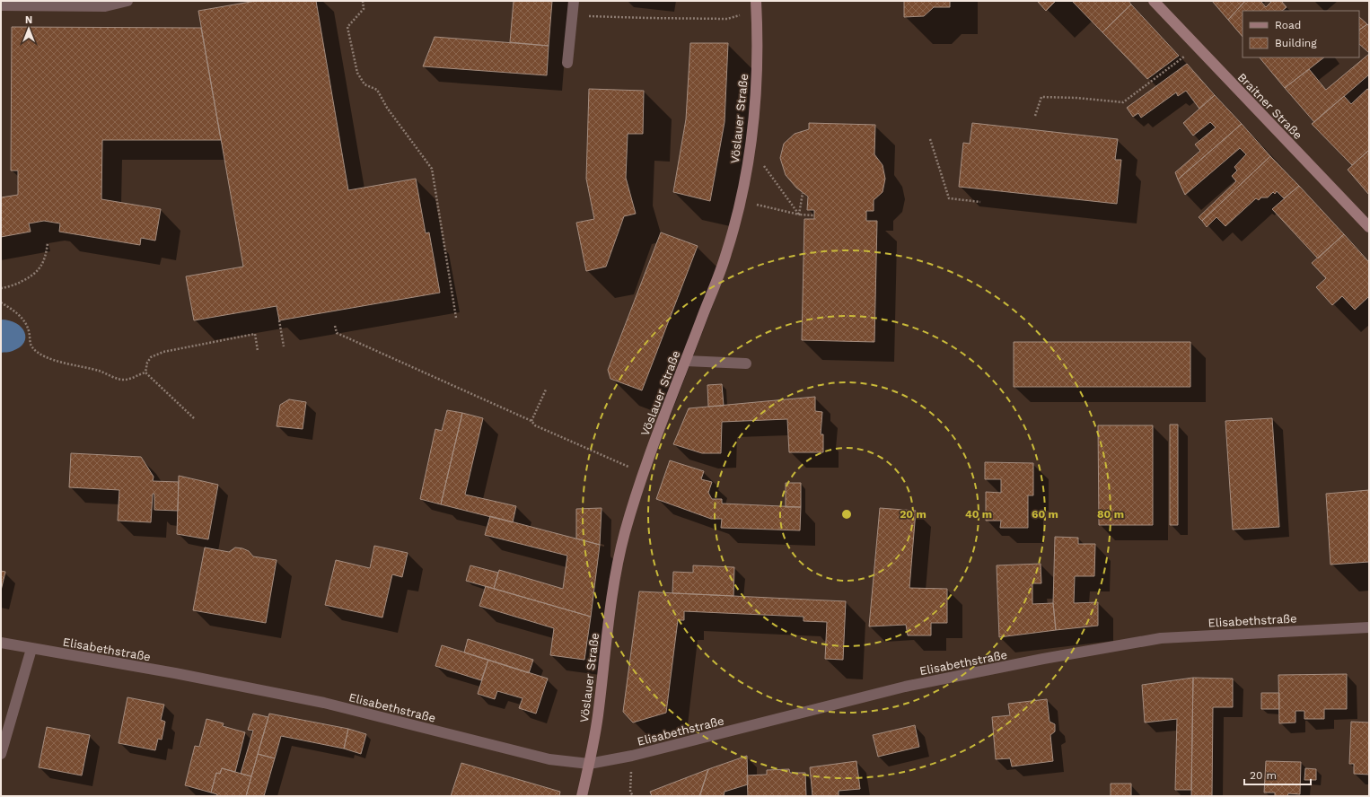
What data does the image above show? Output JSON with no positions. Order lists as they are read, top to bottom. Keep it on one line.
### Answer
{"streets":{"street":["Braitner Straße","Vöslauer Straße","Elisabethstraße"]},"crossings":[["Vöslauer Straße","Elisabethstraße"]],"legend":["Road","Building"],"scale_bar":"20 m","north":"top","rings":["20 m","40 m","60 m","80 m"]}
